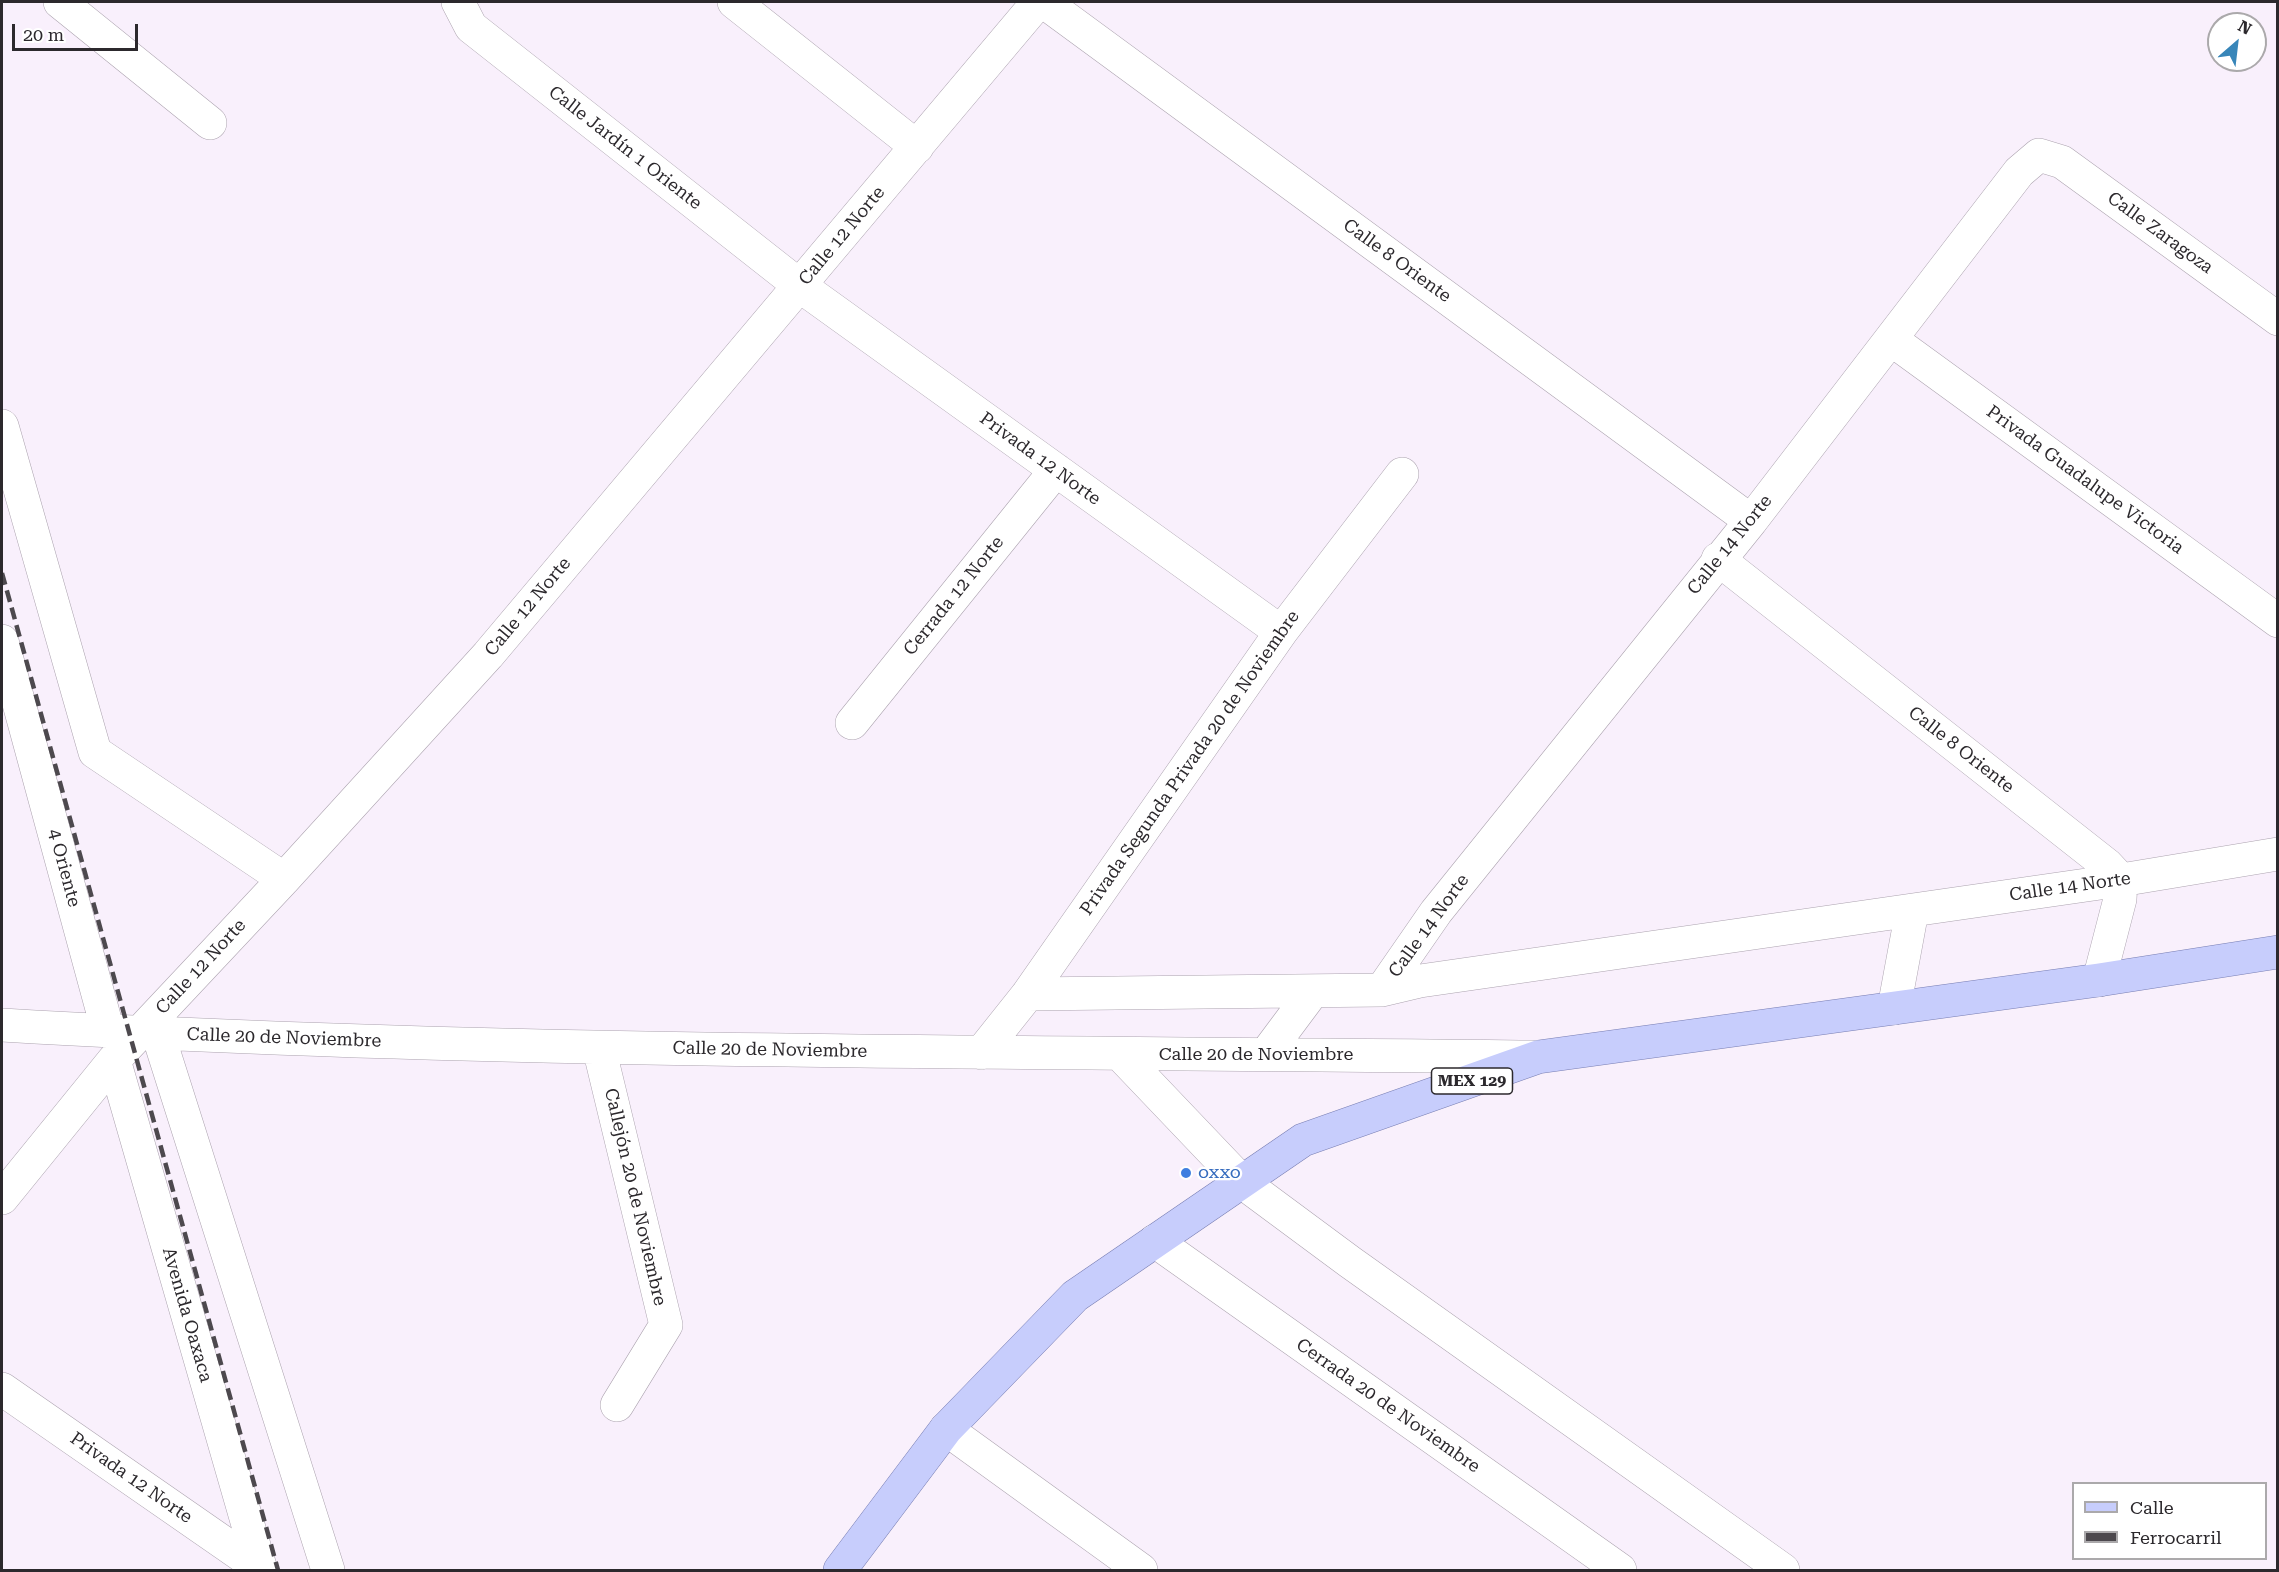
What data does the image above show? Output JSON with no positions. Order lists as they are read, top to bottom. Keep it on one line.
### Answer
{"streets":{"main road":["MEX 129"],"street":["Calle Jardín 1 Oriente","Calle Zaragoza","Calle 12 Norte","Calle 8 Oriente","Privada 12 Norte","Privada Guadalupe Victoria","Calle 14 Norte","Cerrada 12 Norte","Privada Segunda Privada 20 de Noviembre","4 Oriente","Calle 20 de Noviembre","Callejón 20 de Noviembre","Avenida Oaxaca","Cerrada 20 de Noviembre"]},"crossings":[["Calle Jardín 1 Oriente","Calle 12 Norte"],["Calle Jardín 1 Oriente","Privada 12 Norte"],["Calle Zaragoza","Calle 14 Norte"],["Calle 12 Norte","Privada 12 Norte"],["Calle 12 Norte","4 Oriente"],["Calle 12 Norte","Calle 20 de Noviembre"],["Calle 12 Norte","Avenida Oaxaca"],["Calle 8 Oriente","Calle 14 Norte"],["Privada 12 Norte","Cerrada 12 Norte"],["Privada 12 Norte","Privada Segunda Privada 20 de Noviembre"],["Privada 12 Norte","Avenida Oaxaca"],["Privada Guadalupe Victoria","Calle 14 Norte"],["Privada Segunda Privada 20 de Noviembre","Calle 20 de Noviembre"],["4 Oriente","Calle 20 de Noviembre"],["4 Oriente","Avenida Oaxaca"],["Calle 20 de Noviembre","MEX 129"],["Calle 20 de Noviembre","Callejón 20 de Noviembre"],["Calle 20 de Noviembre","Avenida Oaxaca"],["MEX 129","Cerrada 20 de Noviembre"]],"places":["oxxo"],"legend":["Calle","Ferrocarril"],"scale_bar":"20 m","north":"top right"}
